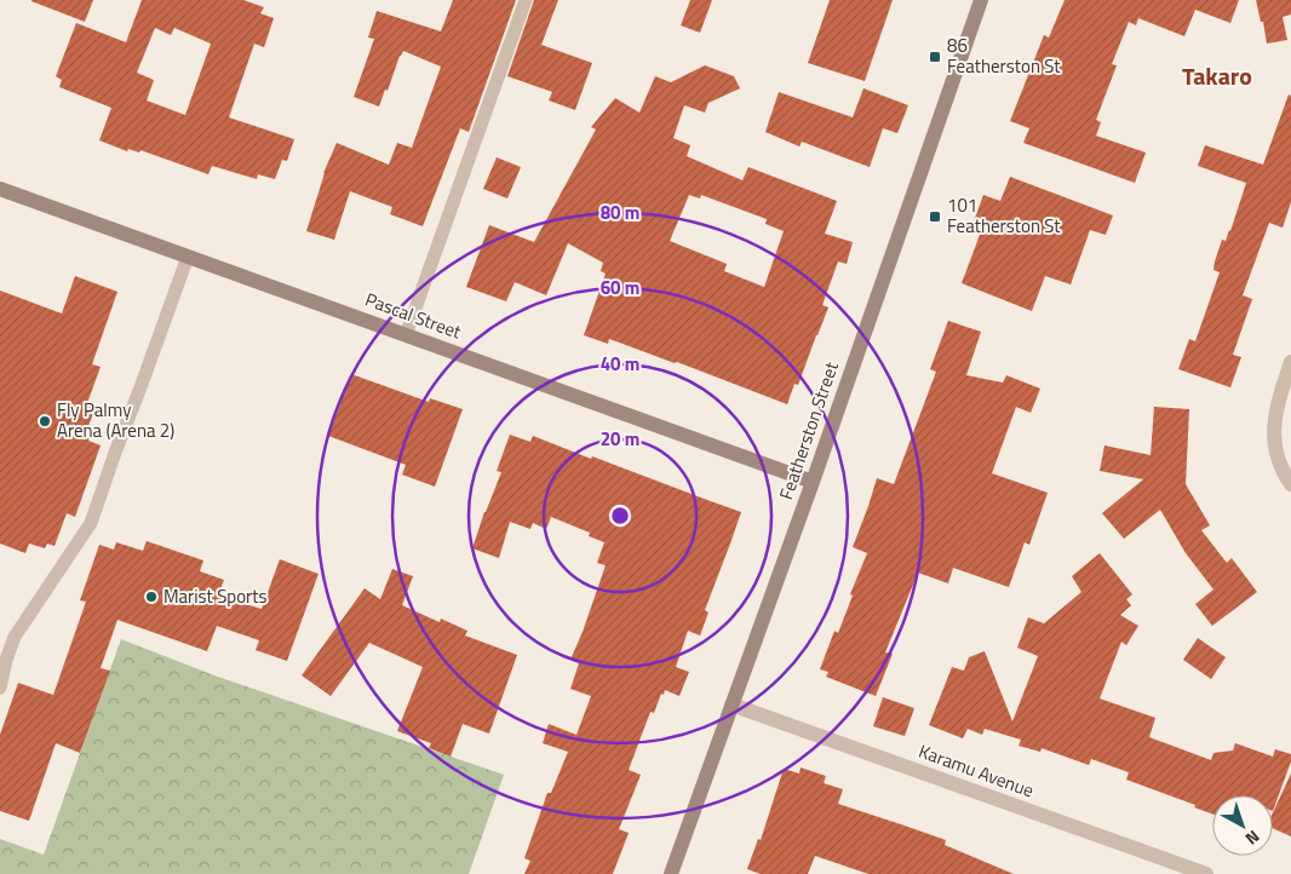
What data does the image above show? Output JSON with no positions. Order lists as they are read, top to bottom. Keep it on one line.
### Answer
{"streets":{"main road":["Pascal Street","Featherston Street"],"street":["Karamu Avenue"]},"crossings":[["Pascal Street","Featherston Street"],["Featherston Street","Karamu Avenue"]],"districts":["Takaro"],"places":{"transit":["86 Featherston St","101 Featherston St"],"other":["Fly Palmy Arena (Arena 2)","Marist Sports"]},"north":"bottom right","rings":["80 m","60 m","40 m","20 m"]}
